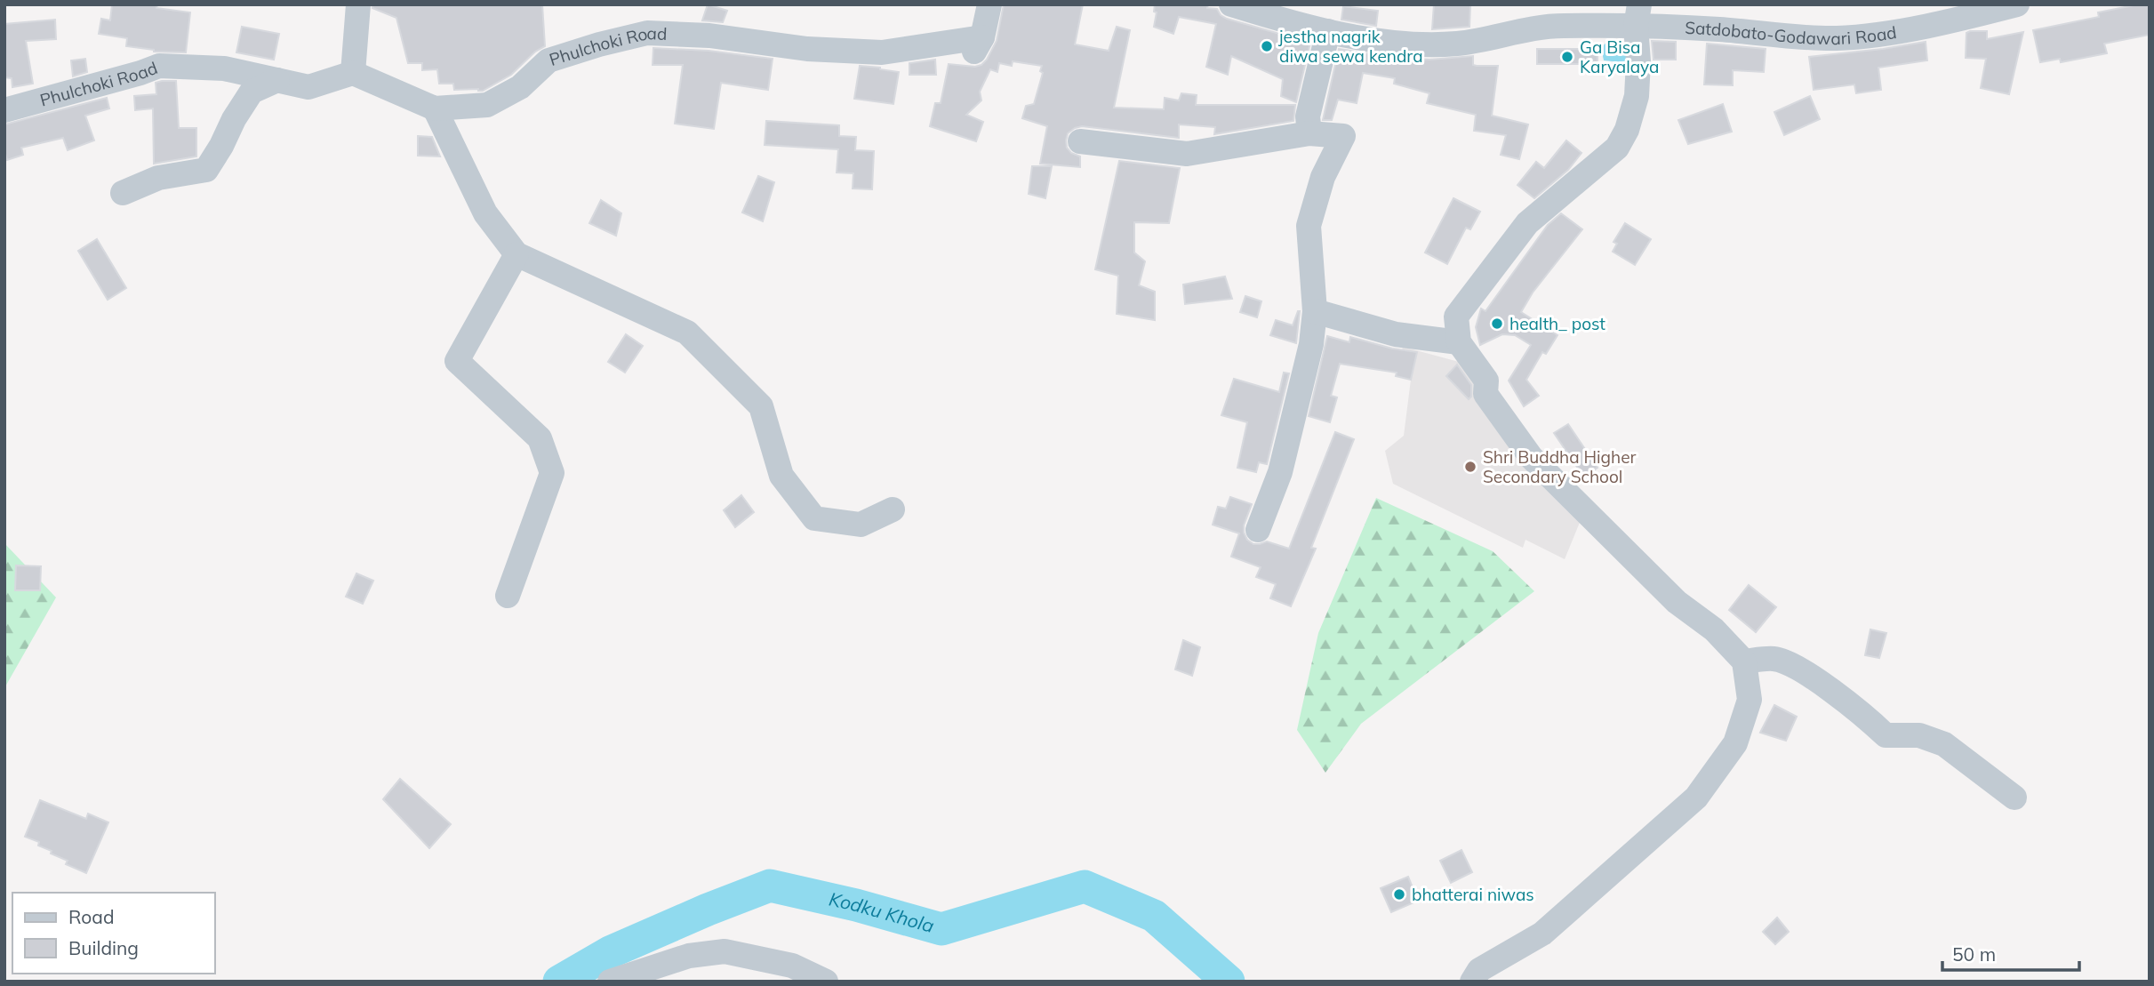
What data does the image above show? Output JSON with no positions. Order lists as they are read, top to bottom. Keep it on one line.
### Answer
{"streets":{"street":["Satdobato-Godawari Road","Phulchoki Road"]},"water":["Kodku Khola"],"places":["jestha nagrik diwa sewa kendra","Ga Bisa Karyalaya","health_ post","Shri Buddha Higher Secondary School","bhatterai niwas"],"legend":["Road","Building"],"scale_bar":"50 m"}
